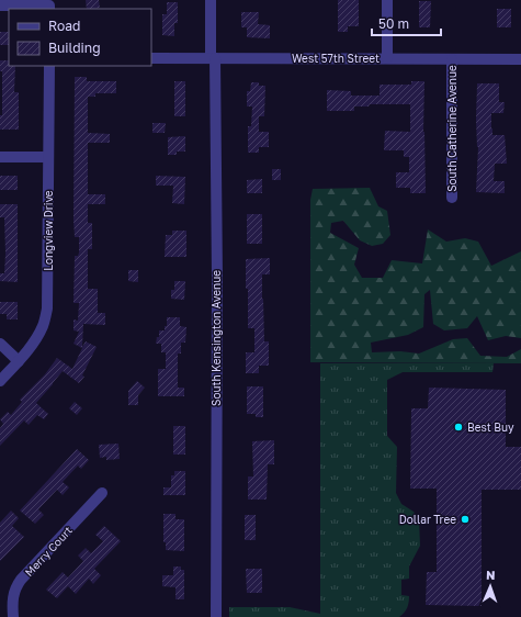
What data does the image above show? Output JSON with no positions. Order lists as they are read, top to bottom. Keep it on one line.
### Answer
{"streets":{"street":["West 57th Street","South Catherine Avenue","Longview Drive","South Kensington Avenue","Merry Court"]},"crossings":[["West 57th Street","South Catherine Avenue"],["West 57th Street","South Kensington Avenue"]],"places":["Best Buy","Dollar Tree"],"legend":["Road","Building"],"scale_bar":"50 m","north":"top"}
